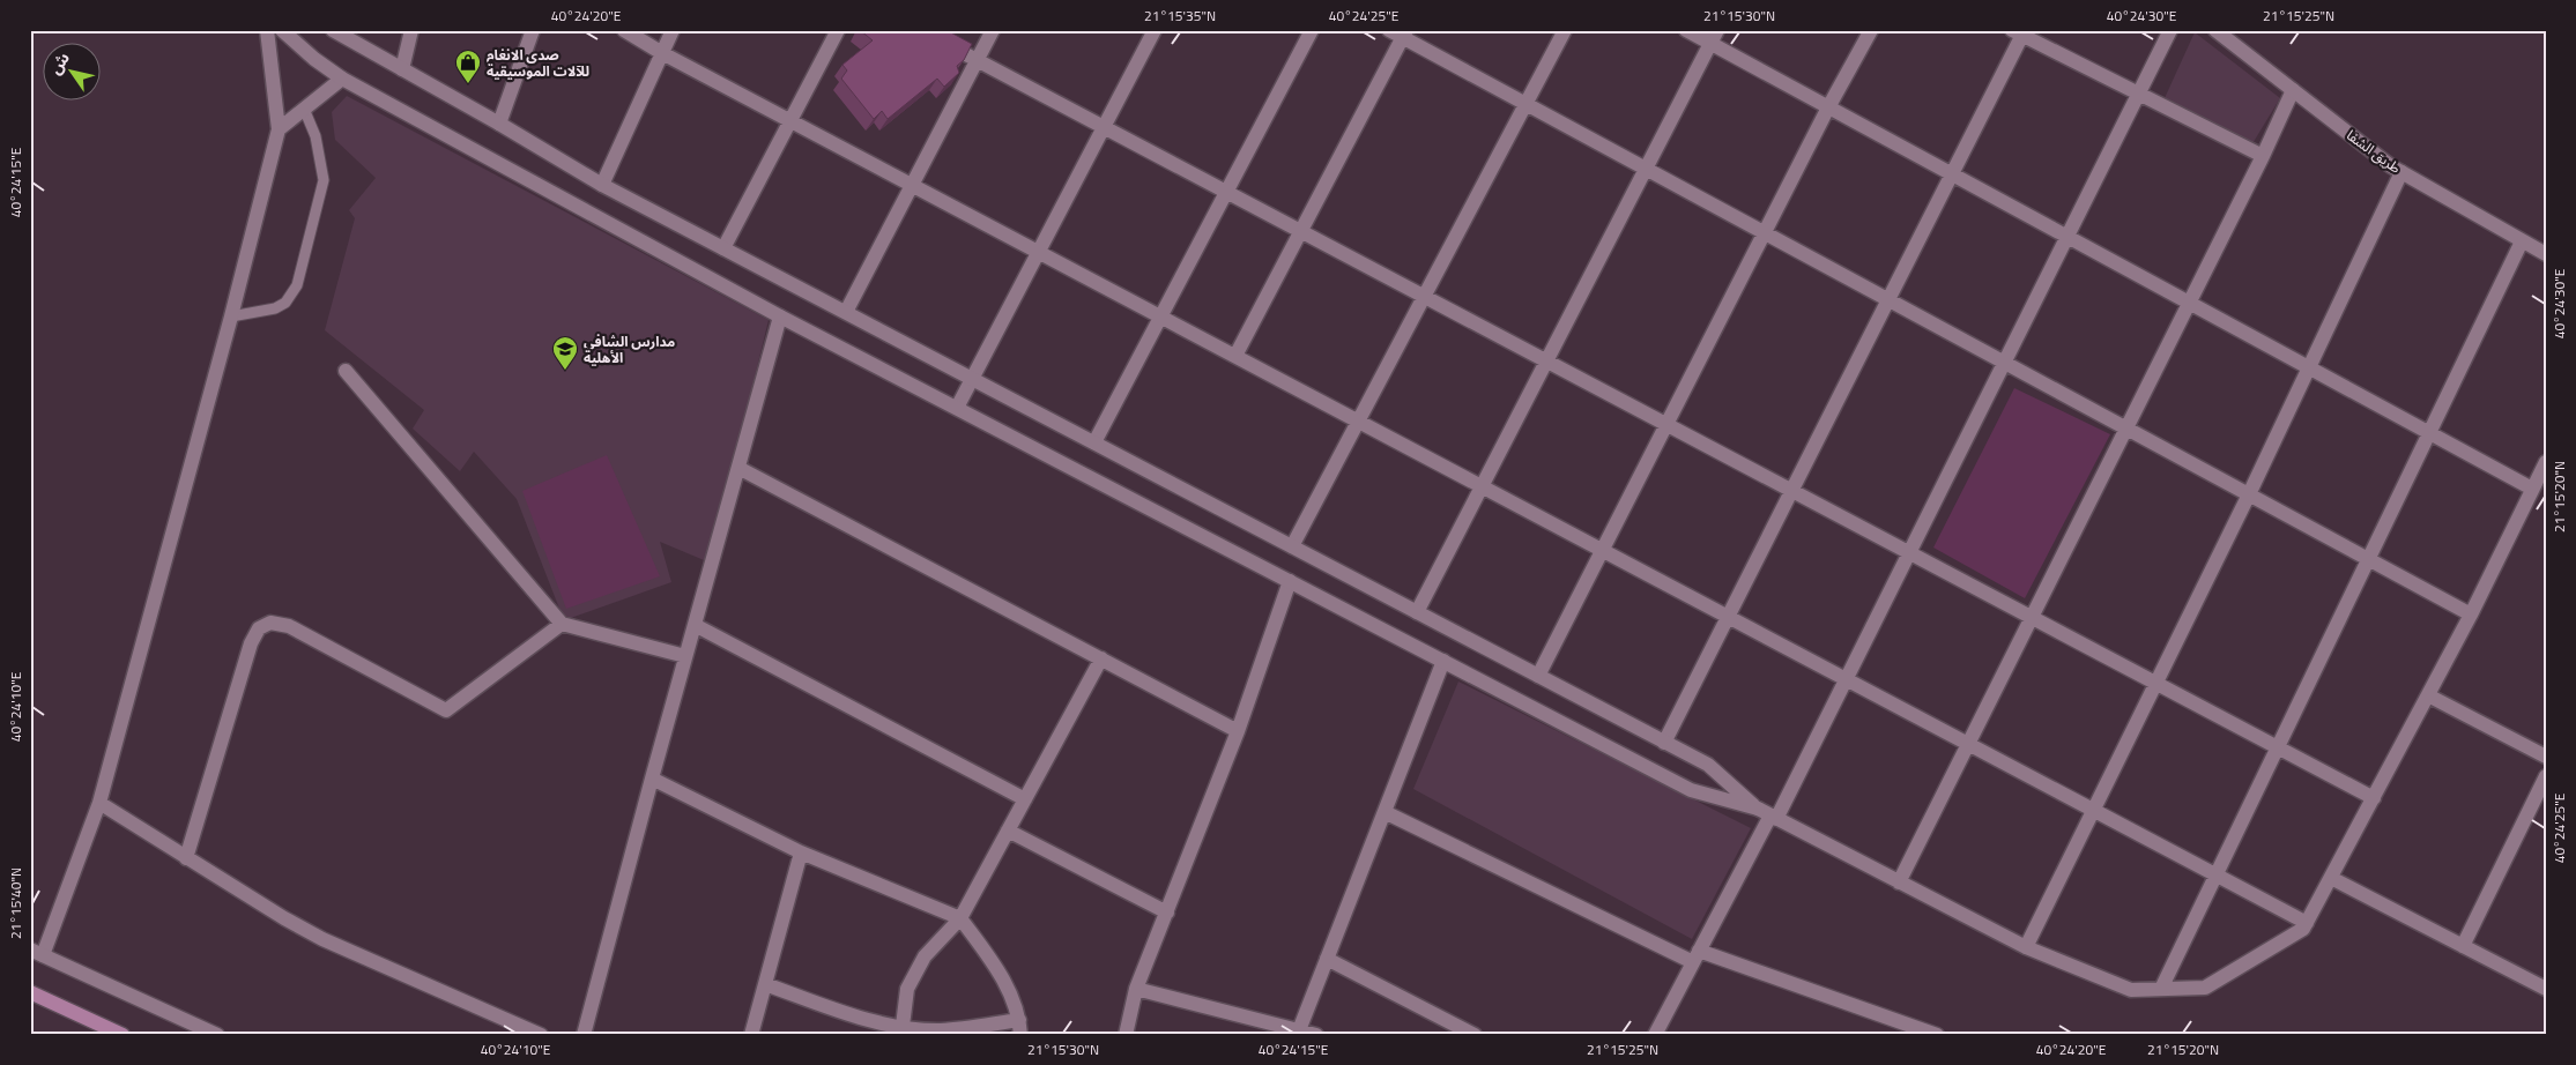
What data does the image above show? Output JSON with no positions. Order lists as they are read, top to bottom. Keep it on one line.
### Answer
{"streets":{"street":["طريق الشفا"]},"places":{"shop":["صدى الانغام للآلات الموسيقية"],"school or university":["مدارس الشافي الأهلية"]},"north":"top left","coordinates":["40°24'20\"E","21°15'35\"N","40°24'25\"E","21°15'30\"N","40°24'30\"E","21°15'25\"N","40°24'15\"E","21°15'20\"N","40°24'10\"E","21°15'40\"N"]}
